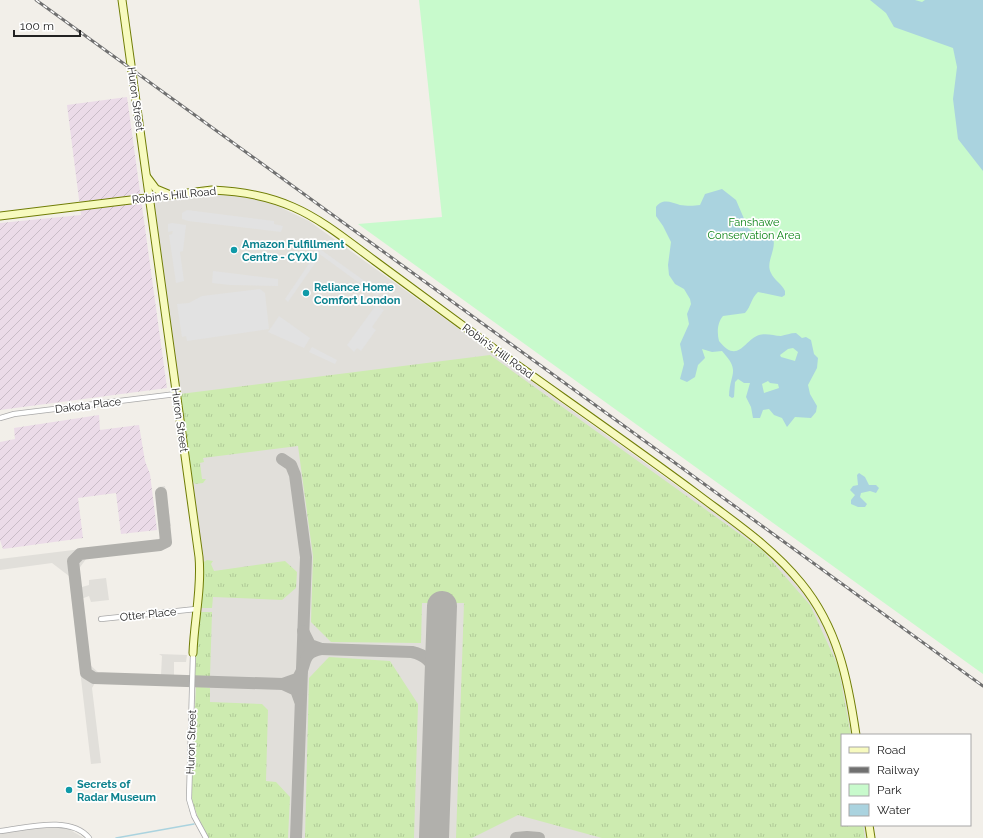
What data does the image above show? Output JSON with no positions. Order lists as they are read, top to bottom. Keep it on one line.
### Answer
{"streets":{"main road":["Huron Street","Robin's Hill Road"],"street":["Dakota Place","Otter Place"]},"crossings":[["Huron Street","Robin's Hill Road"],["Huron Street","Dakota Place"],["Huron Street","Otter Place"]],"parks":["Fanshawe Conservation Area"],"places":["Amazon Fulfillment Centre - CYXU","Reliance Home Comfort London","Secrets of Radar Museum"],"legend":["Road","Railway","Park","Water"],"scale_bar":"100 m"}
